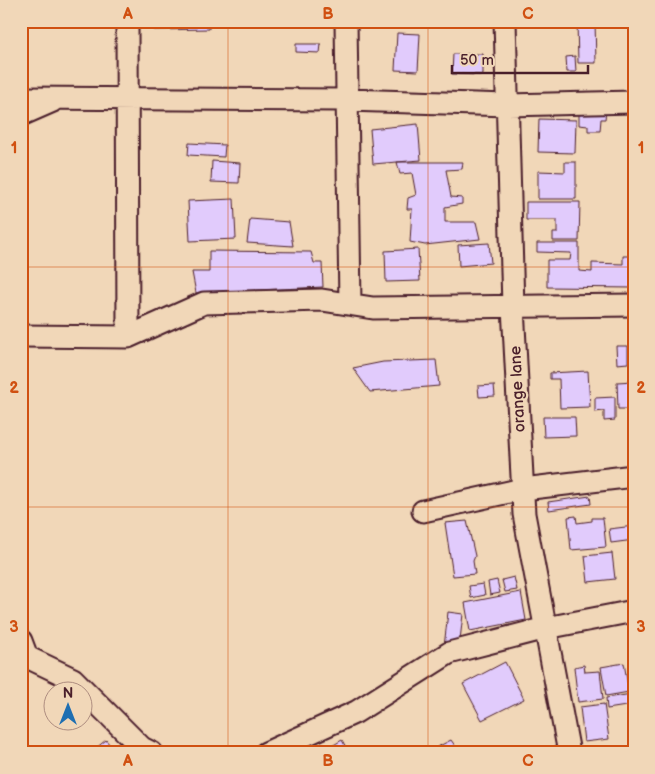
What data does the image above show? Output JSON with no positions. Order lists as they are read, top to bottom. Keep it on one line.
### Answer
{"streets":{"street":["orange lane"]},"scale_bar":"50 m","north":"top","grid":{"columns":["A","B","C"],"rows":["1","2","3"]}}
